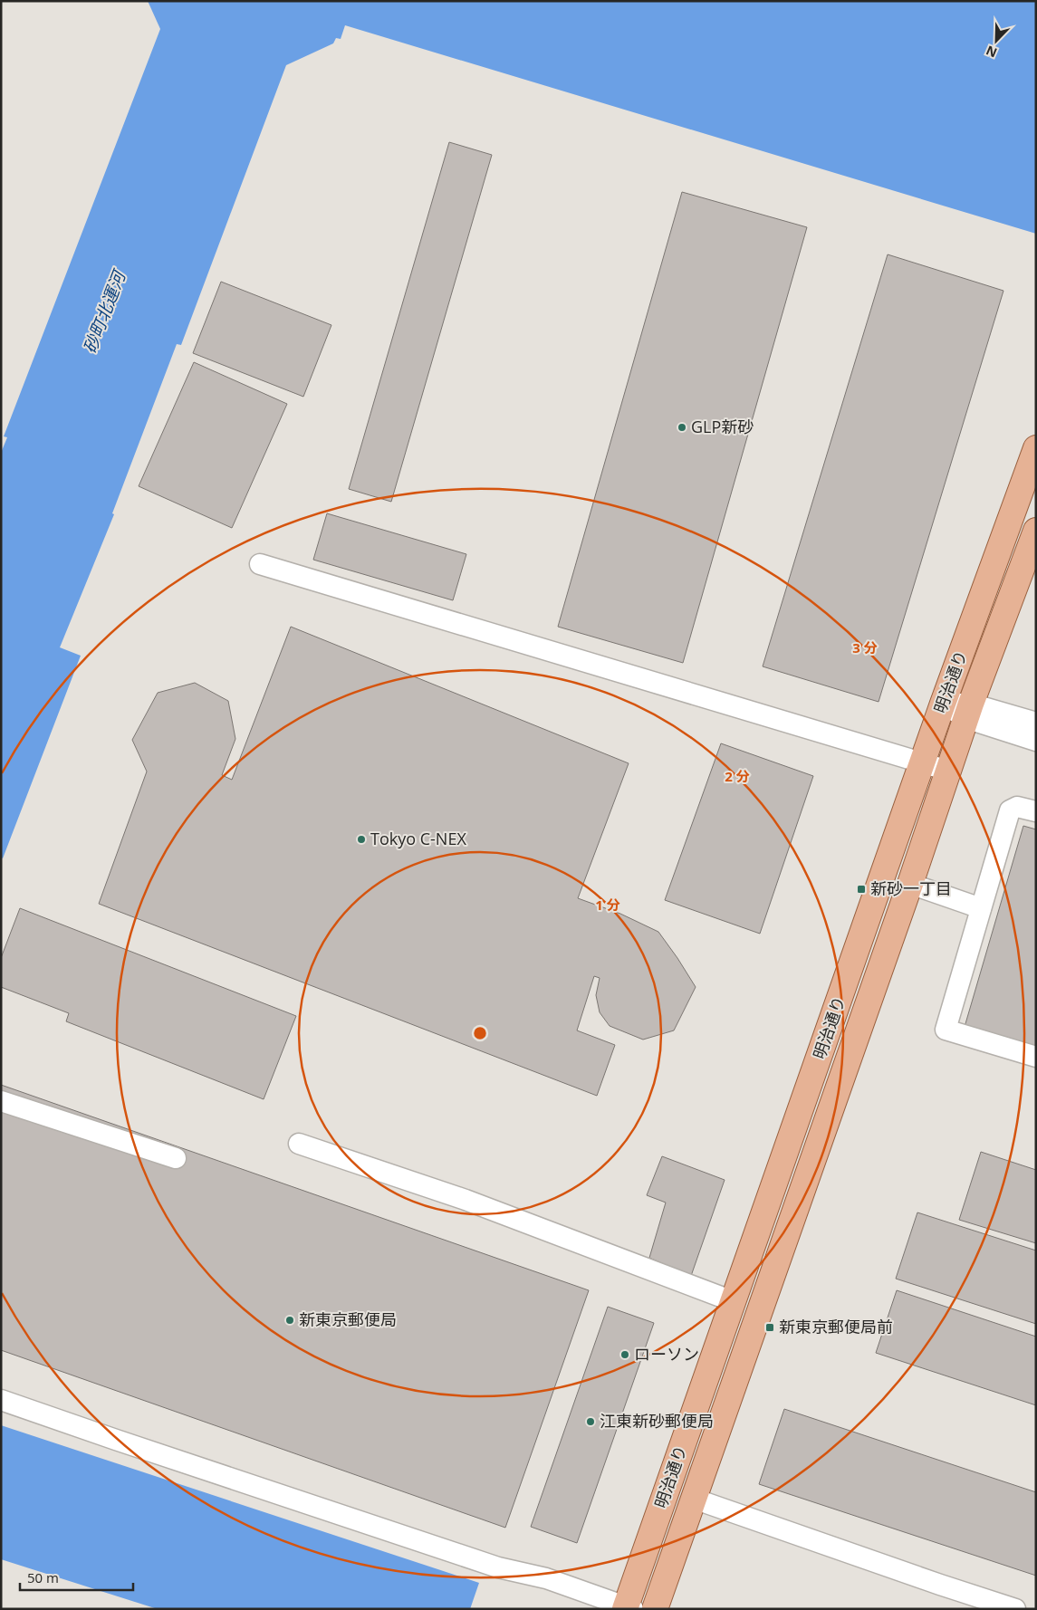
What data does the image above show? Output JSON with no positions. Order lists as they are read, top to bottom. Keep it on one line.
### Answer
{"streets":{"main road":["明治通り"]},"water":["砂町北運河"],"places":{"other":["GLP新砂","Tokyo C-NEX","新東京郵便局","ローソン","江東新砂郵便局"],"transit":["新砂一丁目","新東京郵便局前"]},"scale_bar":"50 m","north":"bottom left","rings":["3 分","2 分","1 分"]}
